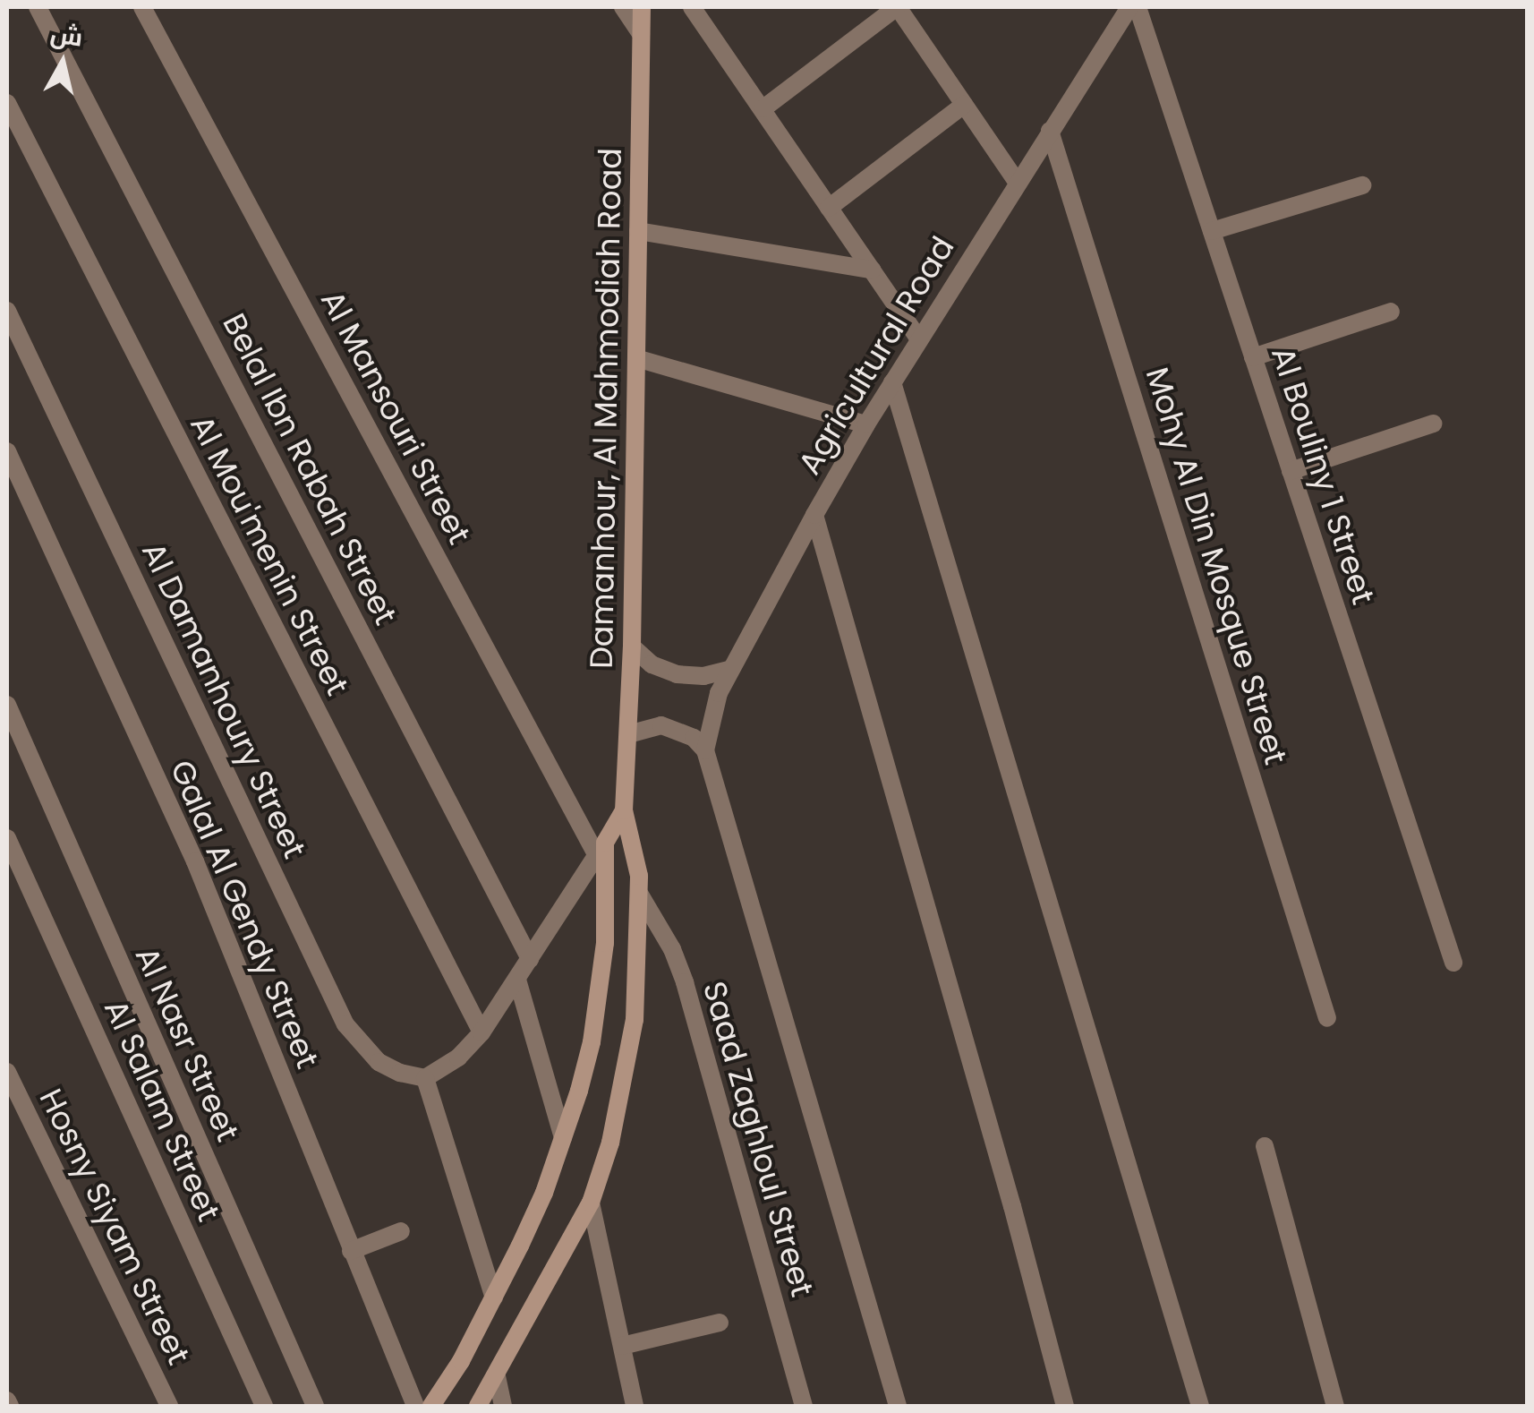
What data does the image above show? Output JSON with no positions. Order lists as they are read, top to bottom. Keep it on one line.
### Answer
{"streets":{"main road":["Damanhour, Al Mahmodiah Road"],"street":["Agricultural Road","Al Mansouri Street","Belal Ibn Rabah Street","Al Bouliny 1 Street","Al Mou'menin Street","Mohy Al Din Mosque Street","Al Damanhoury Street","Galal Al Gendy Street","Al Nasr Street","Al Salam Street","Saad Zaghloul Street","Hosny Siyam Street"]},"crossings":[["Agricultural Road","Mohy Al Din Mosque Street"]],"north":"top"}
